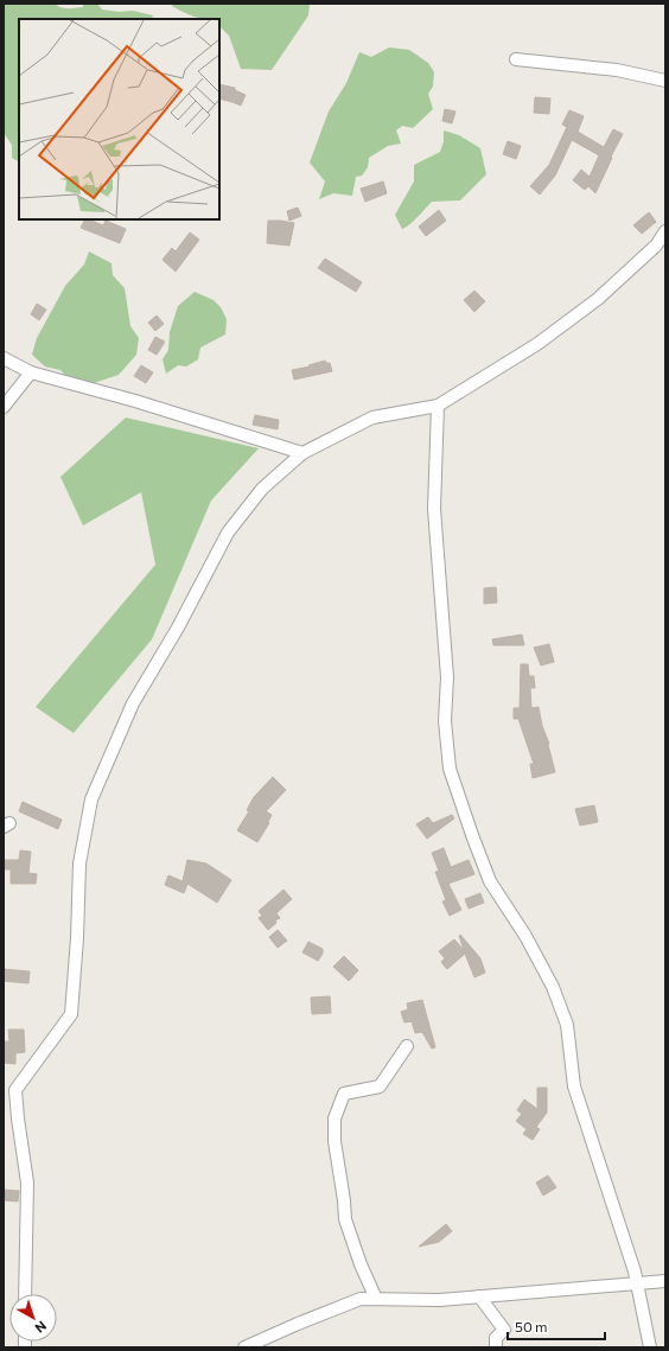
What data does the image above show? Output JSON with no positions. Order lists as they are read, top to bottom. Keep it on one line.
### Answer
{"scale_bar":"50 m","north":"bottom right"}
